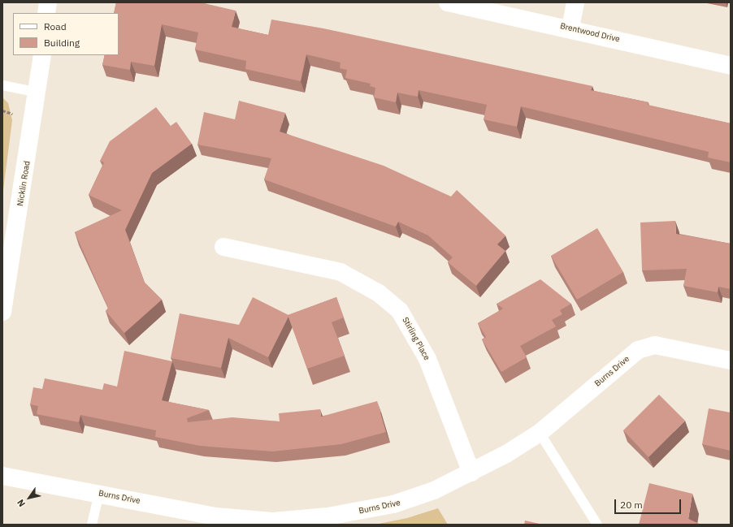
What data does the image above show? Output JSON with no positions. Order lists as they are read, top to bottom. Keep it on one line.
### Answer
{"streets":{"street":["Brentwood Drive","Nicklin Road","Stirling Place","Burns Drive"]},"crossings":[["Stirling Place","Burns Drive"]],"legend":["Road","Building"],"scale_bar":"20 m","north":"bottom left"}
